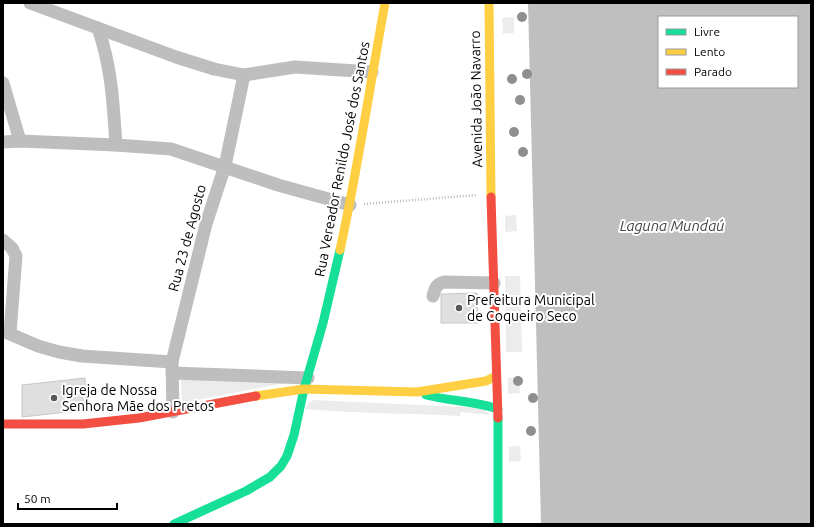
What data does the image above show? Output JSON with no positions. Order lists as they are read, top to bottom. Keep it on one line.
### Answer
{"streets":{"street":["Avenida João Navarro","Rua Vereador Renildo José dos Santos","Rua 23 de Agosto"]},"water":["Laguna Mundaú"],"places":["Prefeitura Municipal de Coqueiro Seco","Igreja de Nossa Senhora Mãe dos Pretos"],"legend":["Livre","Lento","Parado"],"scale_bar":"50 m"}
